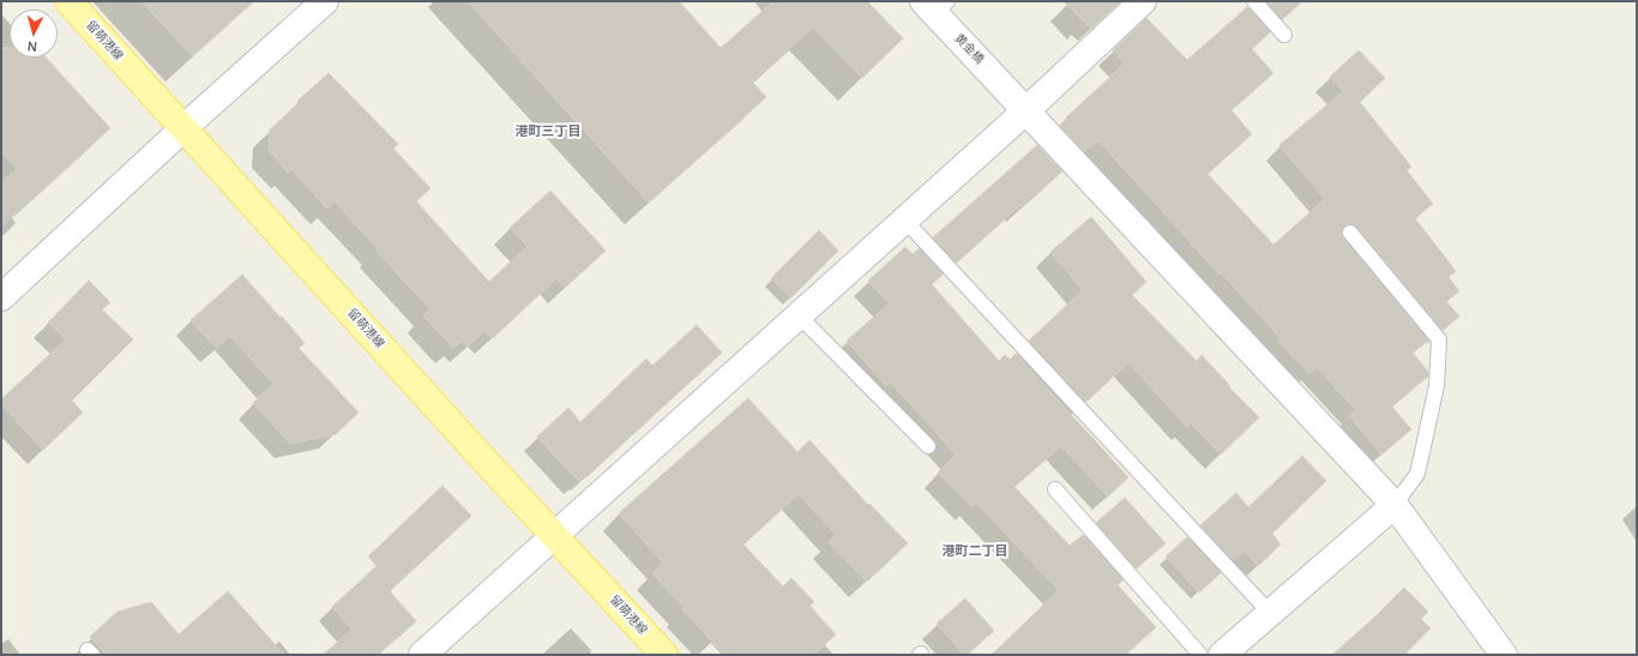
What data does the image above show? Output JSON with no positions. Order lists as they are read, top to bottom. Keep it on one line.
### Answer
{"streets":{"main road":["留萌港線"],"street":["黄金橋"]},"districts":["港町三丁目","港町二丁目"],"north":"bottom"}
